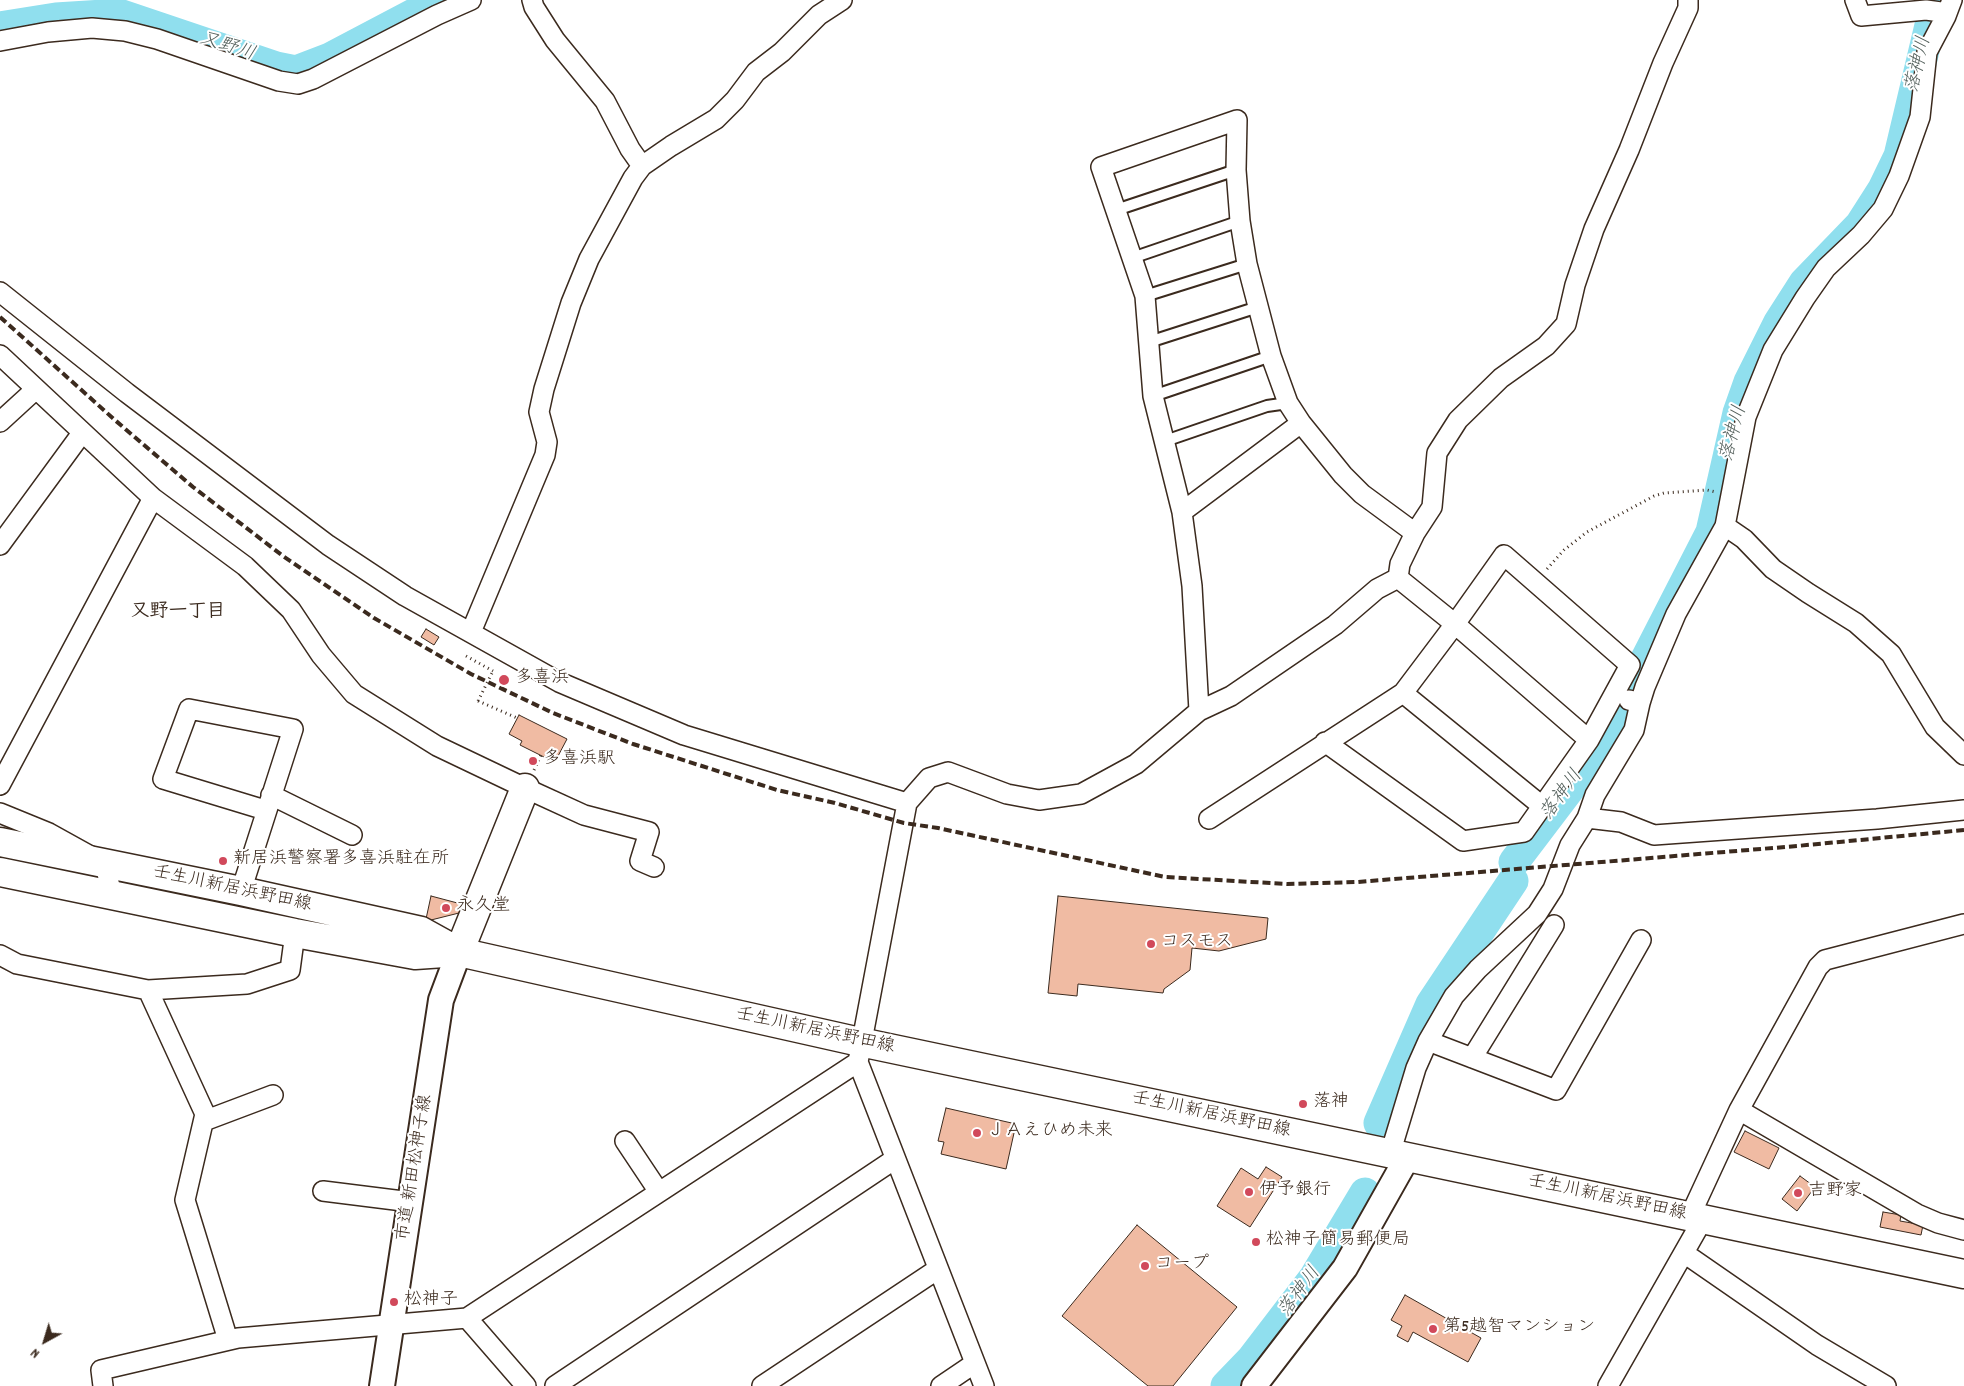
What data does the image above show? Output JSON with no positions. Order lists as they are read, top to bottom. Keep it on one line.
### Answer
{"streets":{"main road":["壬生川新居浜野田線"],"street":["市道 新田松神子線"]},"crossings":[["壬生川新居浜野田線","市道 新田松神子線"]],"districts":["又野一丁目"],"water":["又野川","落神川"],"places":["多喜浜","多喜浜駅","新居浜警察署多喜浜駐在所","永久堂","コスモス","落神","ＪＡえひめ未来","伊予銀行","吉野家","松神子簡易郵便局","コープ","松神子","第5越智マンション"],"north":"bottom left"}
